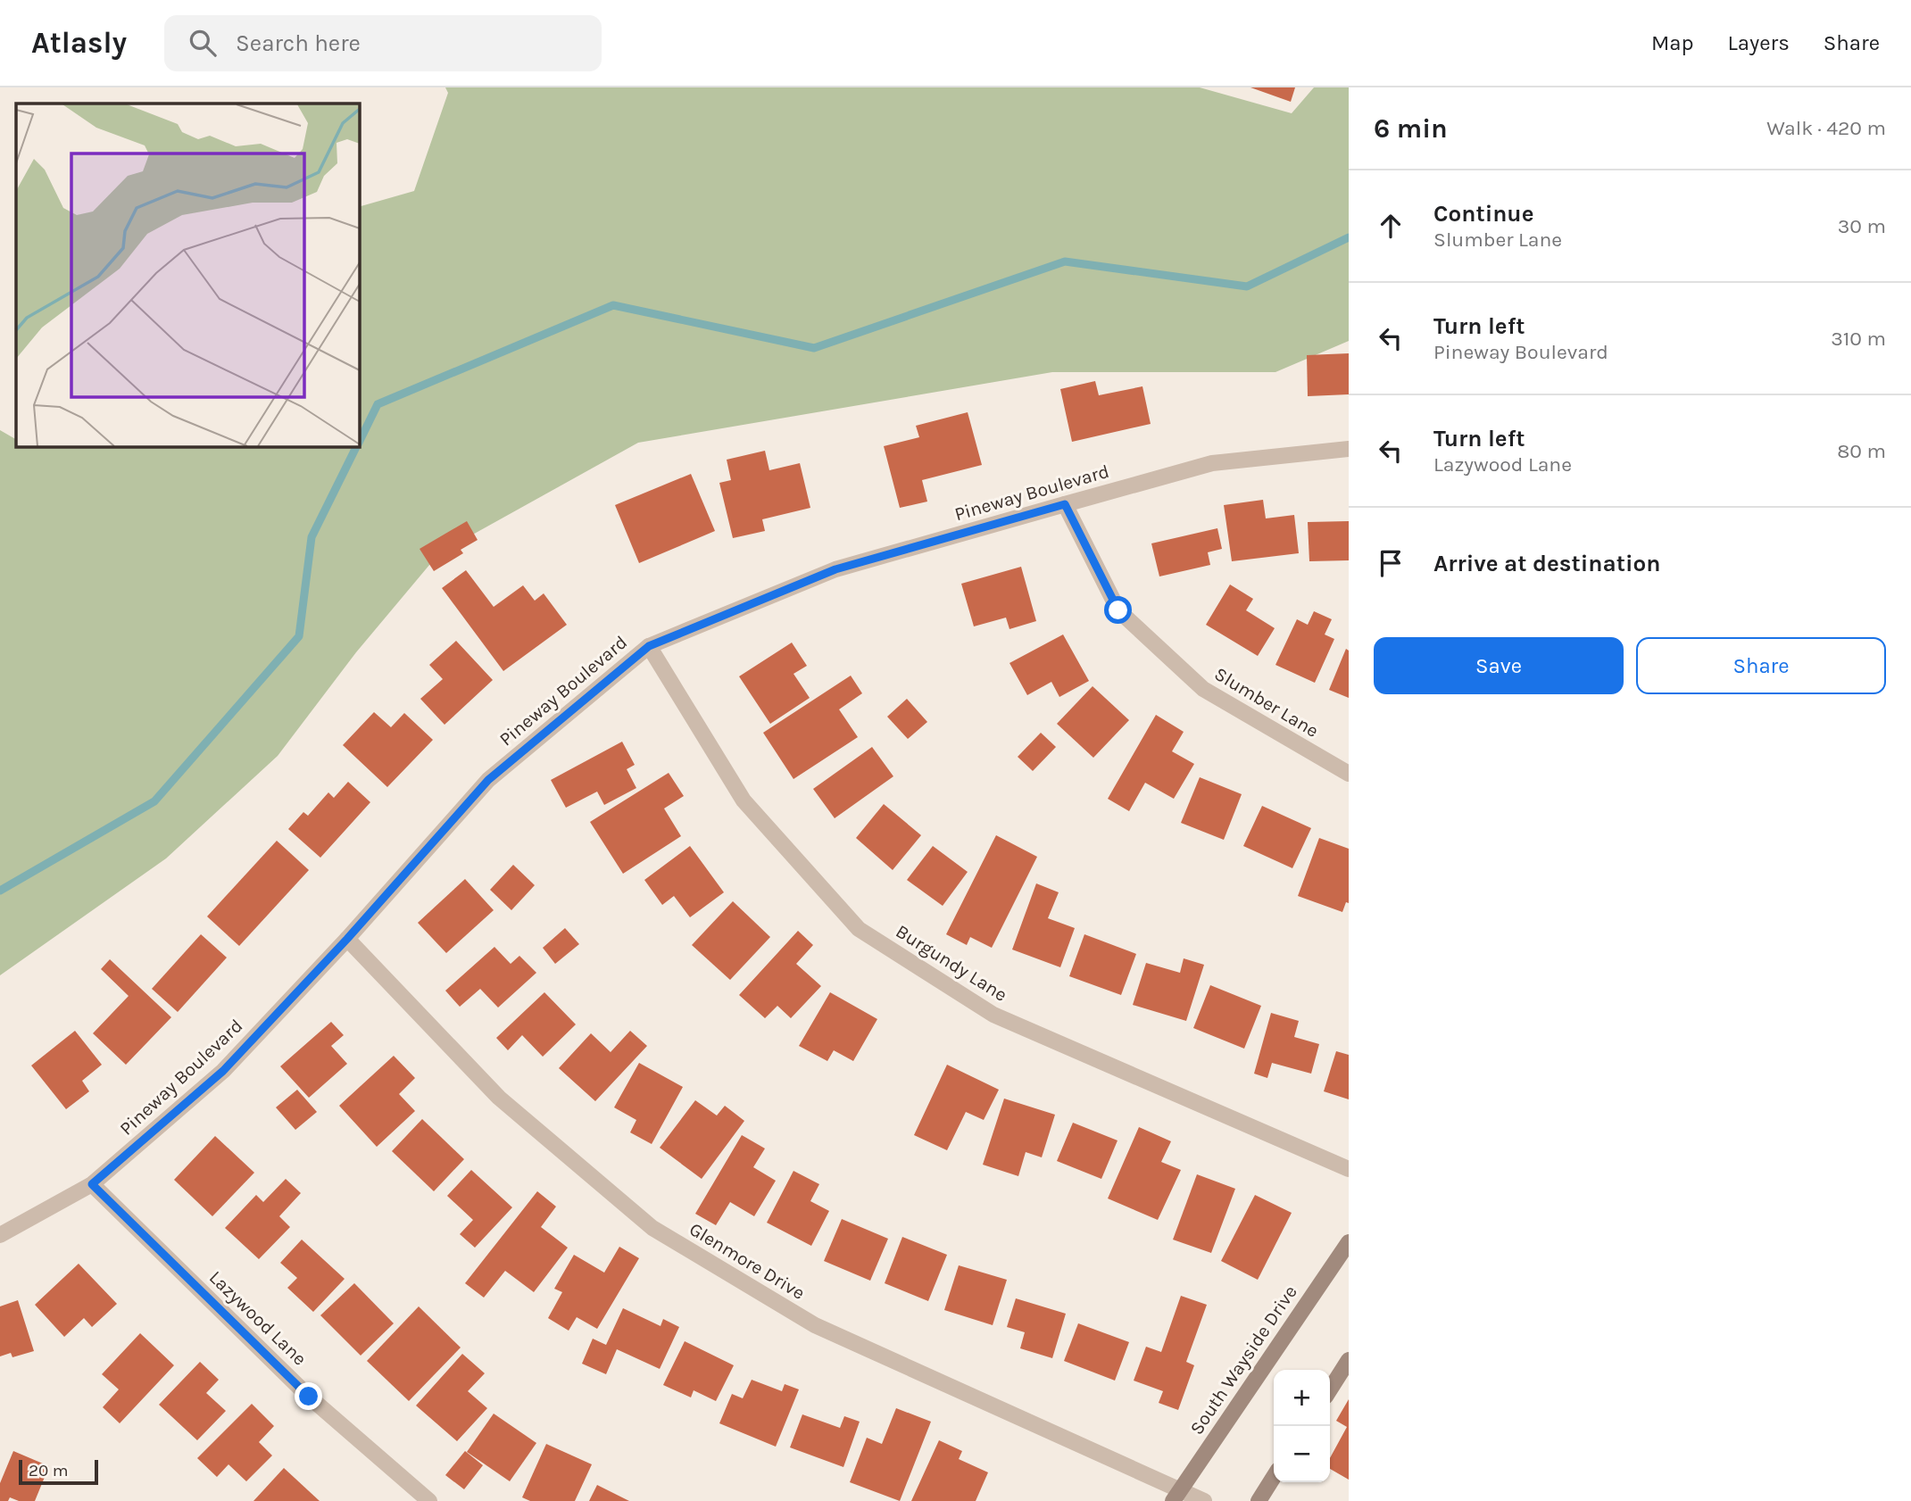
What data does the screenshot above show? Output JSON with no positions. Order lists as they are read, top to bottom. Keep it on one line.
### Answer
{"streets":{"main road":["South Wayside Drive"],"street":["Pineway Boulevard","Slumber Lane","Burgundy Lane","Glenmore Drive","Lazywood Lane"]},"crossings":[["Pineway Boulevard","Slumber Lane"],["Pineway Boulevard","Burgundy Lane"],["Pineway Boulevard","Glenmore Drive"],["Pineway Boulevard","Lazywood Lane"],["Glenmore Drive","South Wayside Drive"]],"scale_bar":"20 m","page":{"header":"Atlasly","search":"Search here","nav":["Map","Layers","Share"],"heading":["6 min","Walk · 420 m"],"list":[["Continue","Slumber Lane","30 m"],["Turn left","Pineway Boulevard","310 m"],["Turn left","Lazywood Lane","80 m"],"Arrive at destination"],"buttons":["Save","Share"],"map_buttons":["+","−"],"scale":"20 m"}}
